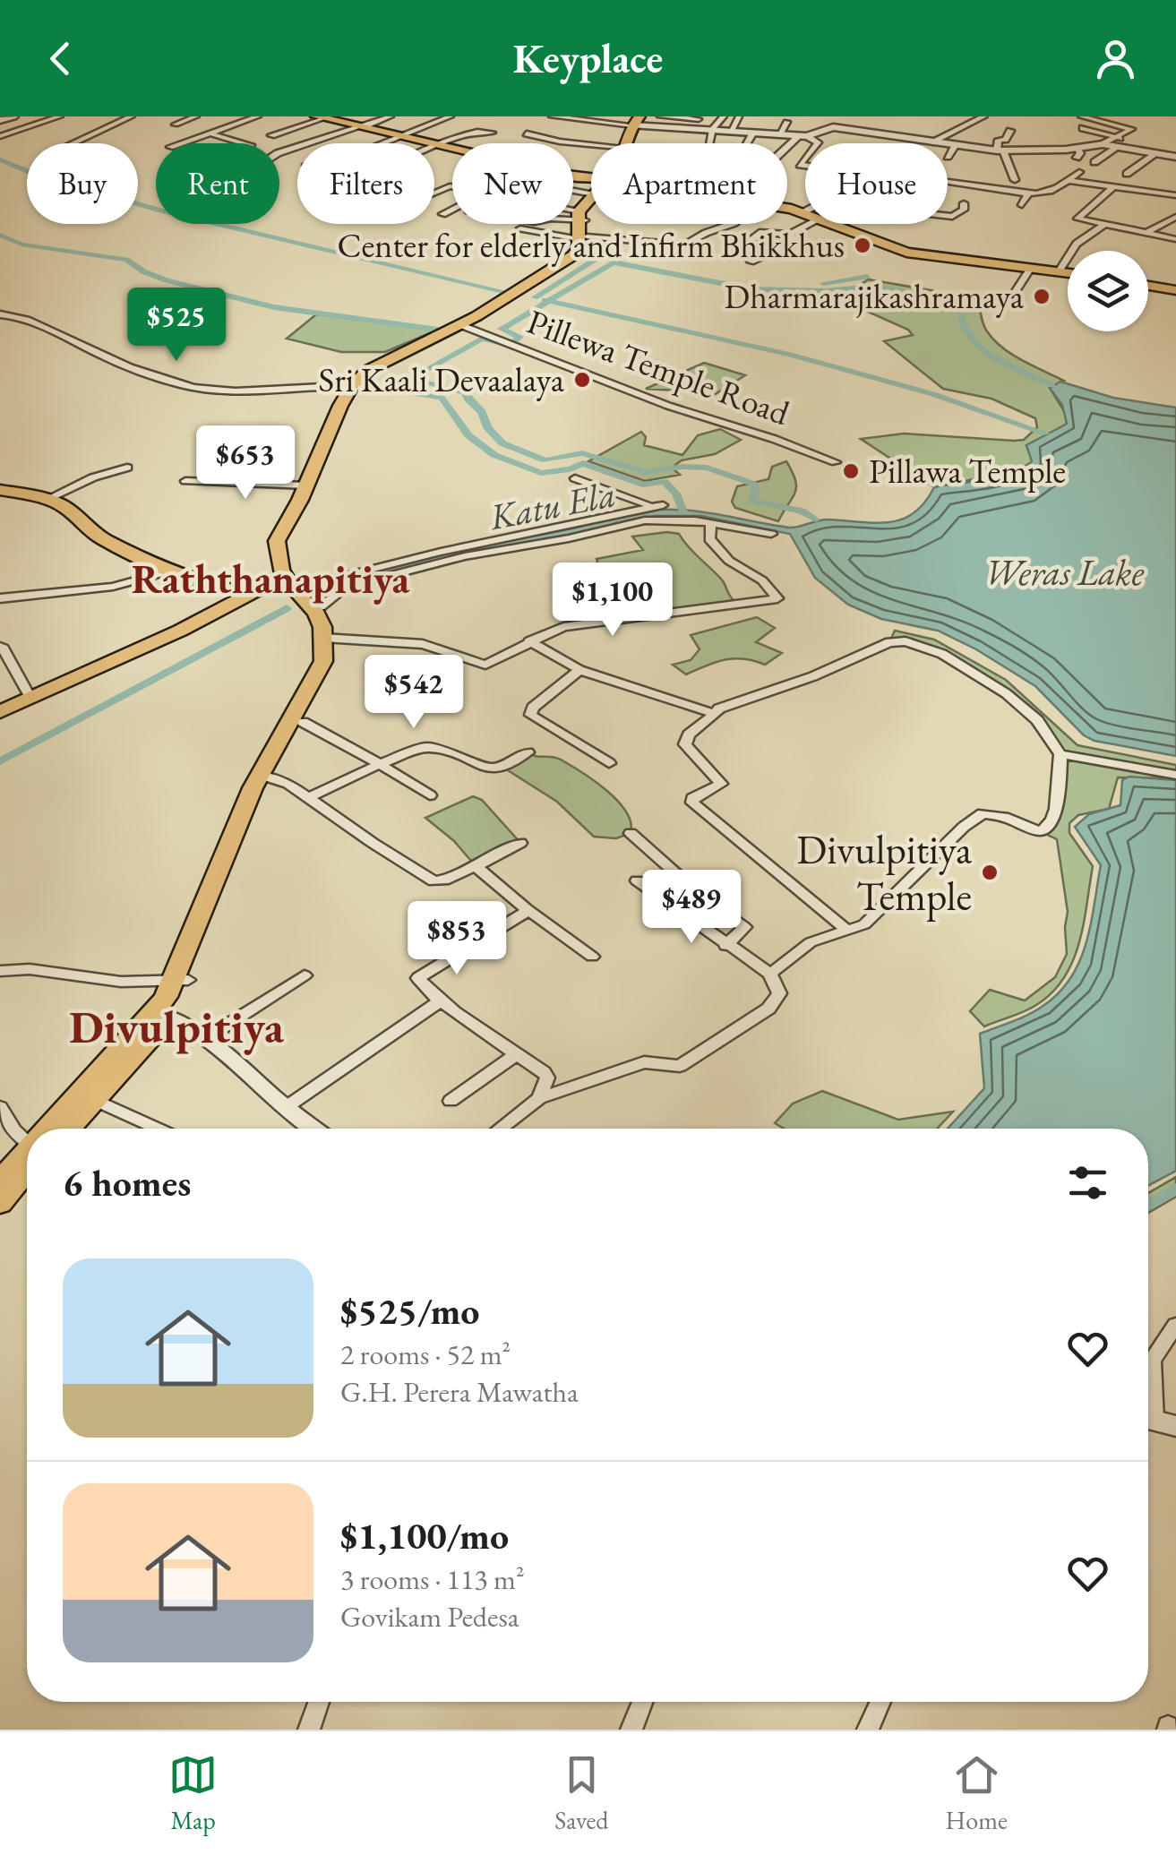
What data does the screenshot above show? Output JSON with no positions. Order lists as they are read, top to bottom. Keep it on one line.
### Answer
{"streets":{"street":["Pillewa Temple Road"]},"districts":["Raththanapitiya","Divulpitiya"],"water":["Katu Ela","Weras Lake"],"places":["Center for elderly and Infirm Bhikkhus","Dharmarajikashramaya","Sri Kaali Devaalaya","Pillawa Temple","Divulpitiya Temple"],"page":{"header":"Keyplace","chip":["Buy","Rent","Filters","New","Apartment","House"],"price":["$525","$653","$1,100","$542","$489","$853"],"heading":"6 homes","list":[{"name":"$525/mo","note":"2 rooms · 52 m² · G.H. Perera Mawatha"},{"name":"$1,100/mo","note":"3 rooms · 113 m² · Govikam Pedesa"}],"tabs":["Map","Saved","Home"]}}
